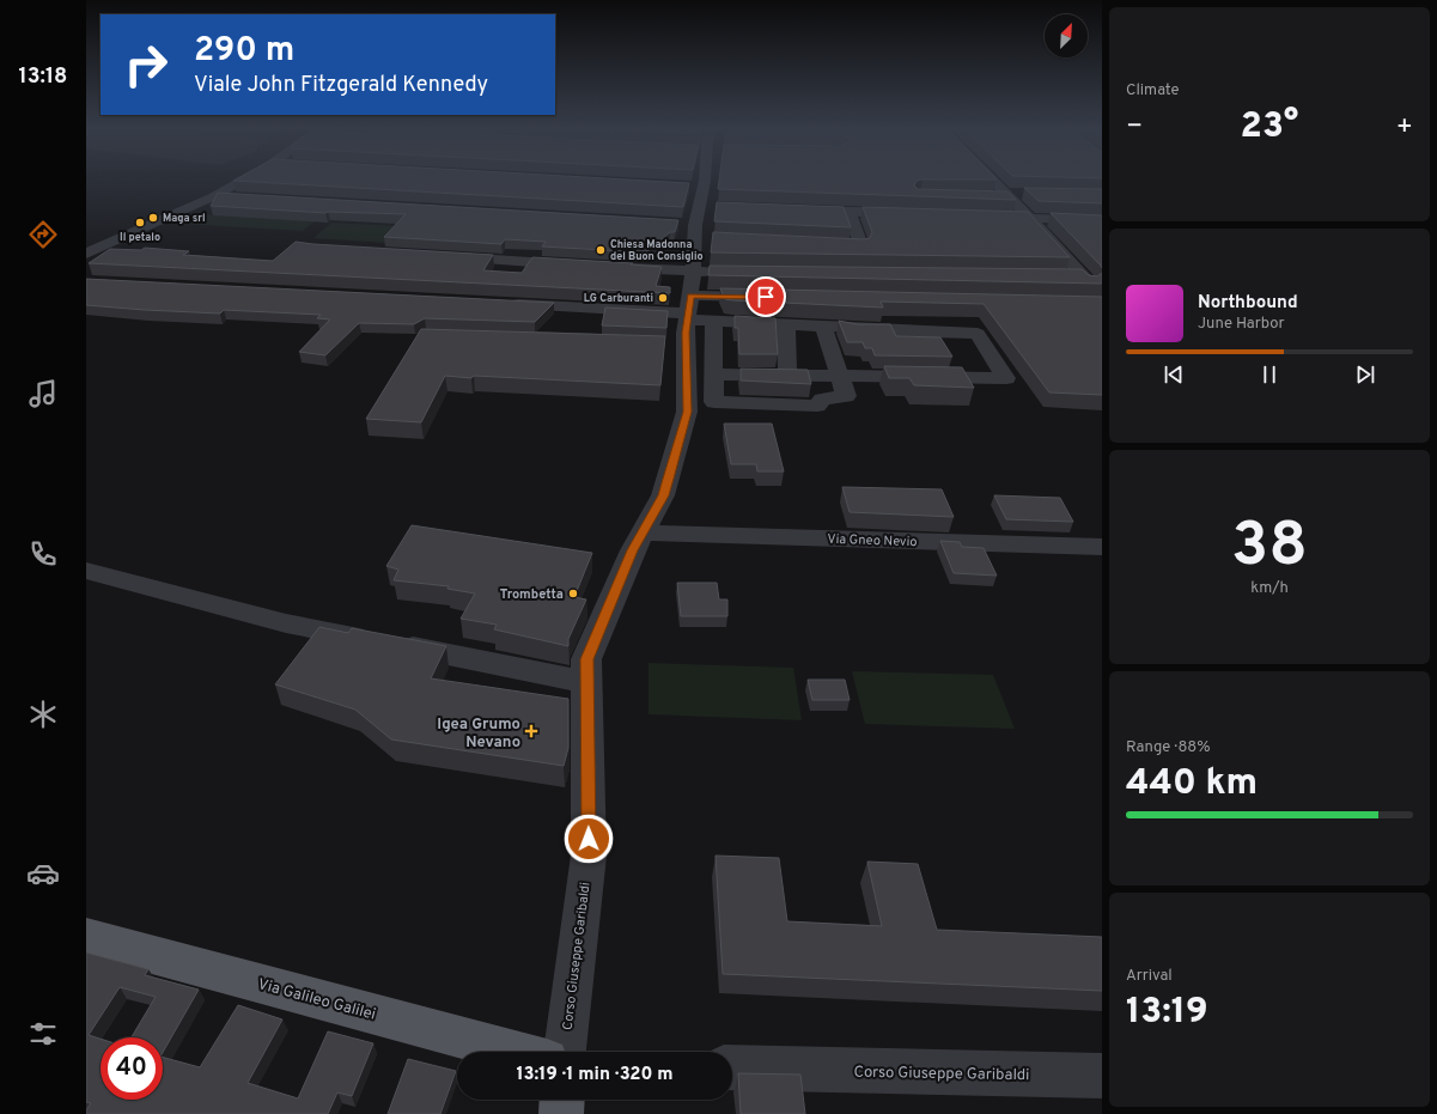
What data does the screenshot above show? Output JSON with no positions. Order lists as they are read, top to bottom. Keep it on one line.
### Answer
{"streets":{"main road":["Via Galileo Galilei"],"street":["Via Gneo Nevio","Corso Giuseppe Garibaldi"]},"crossings":[["Via Gneo Nevio","Corso Giuseppe Garibaldi"]],"places":{"other":["Maga srl","Il petalo","Chiesa Madonna del Buon Consiglio","LG Carburanti","Trombetta"],"health":["Igea Grumo Nevano"]},"north":"top right","page":{"tabs":"13:18","tile":["Climate",["38","km/h"],["Range · 88%","440 km"],["Arrival","13:19"]],"turn":["290 m","Viale John Fitzgerald Kennedy"],"heat":["−","23°","+"],"song":["Northbound","June Harbor"],"limit":"40","trip":"13:19 · 1 min · 320 m"}}
